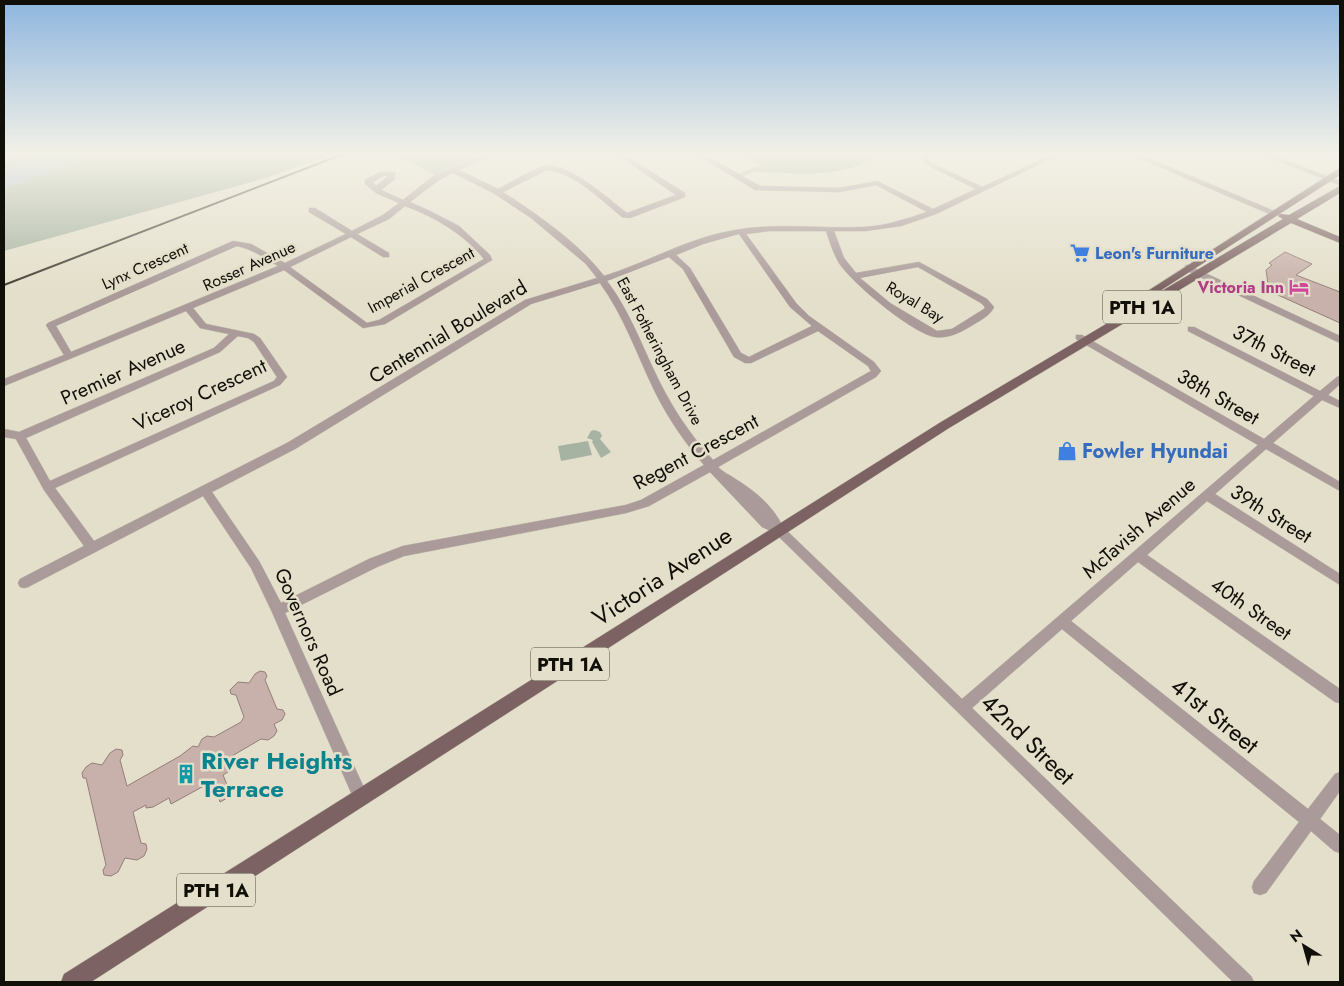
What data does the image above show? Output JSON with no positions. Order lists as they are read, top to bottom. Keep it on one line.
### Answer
{"streets":{"main road":["PTH 1A","Victoria Avenue"],"street":["Lynx Crescent","Rosser Avenue","Imperial Crescent","Royal Bay","Centennial Boulevard","East Fotheringham Drive","37th Street","Premier Avenue","Viceroy Crescent","38th Street","Regent Crescent","39th Street","McTavish Avenue","40th Street","Governors Road","41st Street","42nd Street"]},"crossings":[["Lynx Crescent","Rosser Avenue"],["Lynx Crescent","Imperial Crescent"],["Rosser Avenue","Imperial Crescent"],["Rosser Avenue","Viceroy Crescent"],["Royal Bay","Centennial Boulevard"],["Centennial Boulevard","East Fotheringham Drive"],["Centennial Boulevard","Regent Crescent"],["Centennial Boulevard","Governors Road"],["East Fotheringham Drive","Regent Crescent"],["East Fotheringham Drive","Victoria Avenue"],["East Fotheringham Drive","42nd Street"],["37th Street","McTavish Avenue"],["Premier Avenue","Viceroy Crescent"],["38th Street","McTavish Avenue"],["38th Street","Victoria Avenue"],["Regent Crescent","Governors Road"],["39th Street","McTavish Avenue"],["McTavish Avenue","40th Street"],["McTavish Avenue","41st Street"],["McTavish Avenue","42nd Street"],["Victoria Avenue","Governors Road"],["Victoria Avenue","42nd Street"]],"places":{"supermarket":["Leon's Furniture"],"hotel":["Victoria Inn"],"shop":["Fowler Hyundai"],"building":["River Heights Terrace"]},"north":"top left"}
